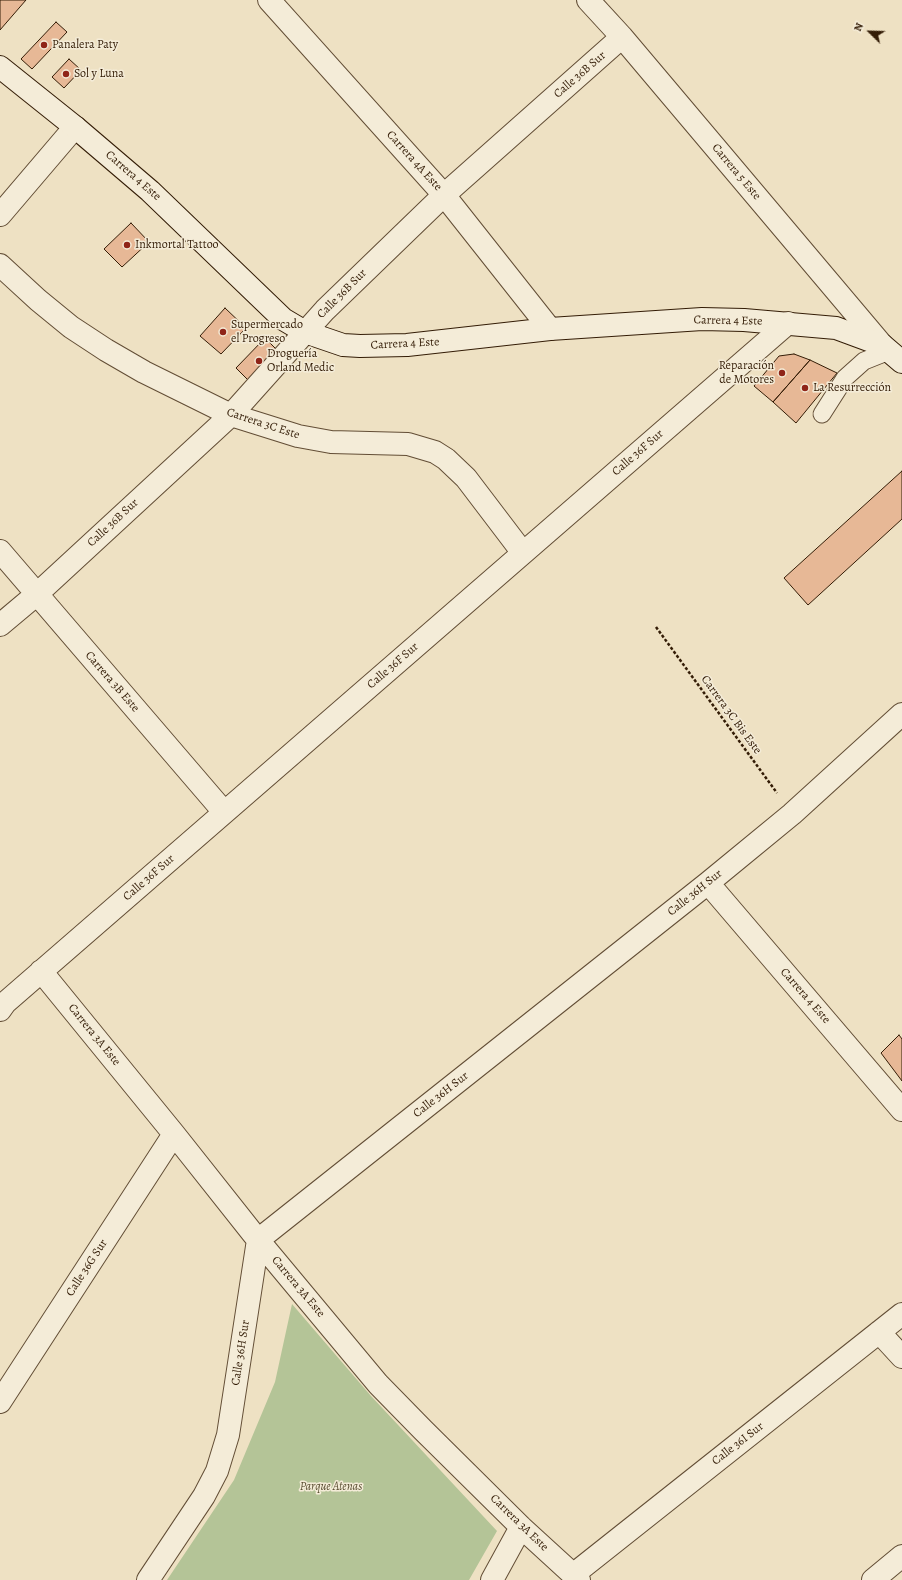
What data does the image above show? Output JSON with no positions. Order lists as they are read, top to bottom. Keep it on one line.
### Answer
{"streets":{"street":["Calle 36B Sur","Carrera 4A Este","Carrera 5 Este","Carrera 4 Este","Carrera 3C Este","Calle 36F Sur","Carrera 3B Este","Calle 36H Sur","Carrera 3A Este","Calle 36G Sur","Calle 36I Sur"],"path":["Carrera 3C Bis Este"]},"crossings":[["Calle 36B Sur","Carrera 4A Este"],["Calle 36B Sur","Carrera 5 Este"],["Calle 36B Sur","Carrera 4 Este"],["Calle 36B Sur","Carrera 3C Este"],["Calle 36B Sur","Carrera 3B Este"],["Carrera 4A Este","Carrera 4 Este"],["Carrera 5 Este","Carrera 4 Este"],["Carrera 4 Este","Calle 36F Sur"],["Carrera 4 Este","Calle 36H Sur"],["Carrera 3C Este","Calle 36F Sur"],["Calle 36F Sur","Carrera 3B Este"],["Calle 36F Sur","Carrera 3A Este"],["Carrera 3C Bis Este","Calle 36H Sur"],["Calle 36H Sur","Carrera 3A Este"],["Carrera 3A Este","Calle 36G Sur"],["Carrera 3A Este","Calle 36I Sur"]],"parks":["Parque Atenas"],"places":["Panalera Paty","Sol y Luna","Inkmortal Tattoo","Supermercado el Progreso","Droguería Orland Medic","Reparación de Motores","La Resurrección"],"north":"top left"}
